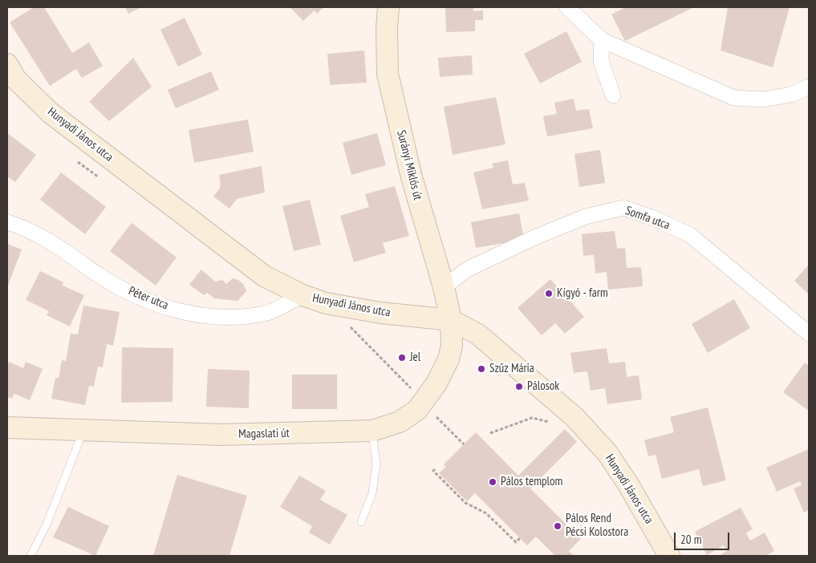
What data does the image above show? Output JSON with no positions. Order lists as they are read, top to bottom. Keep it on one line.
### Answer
{"streets":{"street":["Hunyadi János utca","Surányi Miklós út","Somfa utca","Péter utca","Magaslati út"]},"crossings":[["Hunyadi János utca","Surányi Miklós út"],["Hunyadi János utca","Péter utca"],["Hunyadi János utca","Magaslati út"],["Surányi Miklós út","Somfa utca"],["Surányi Miklós út","Magaslati út"]],"places":["Kígyó - farm","Jel","Szűz Mária","Pálosok","Pálos templom","Pálos Rend Pécsi Kolostora"],"scale_bar":"20 m"}
